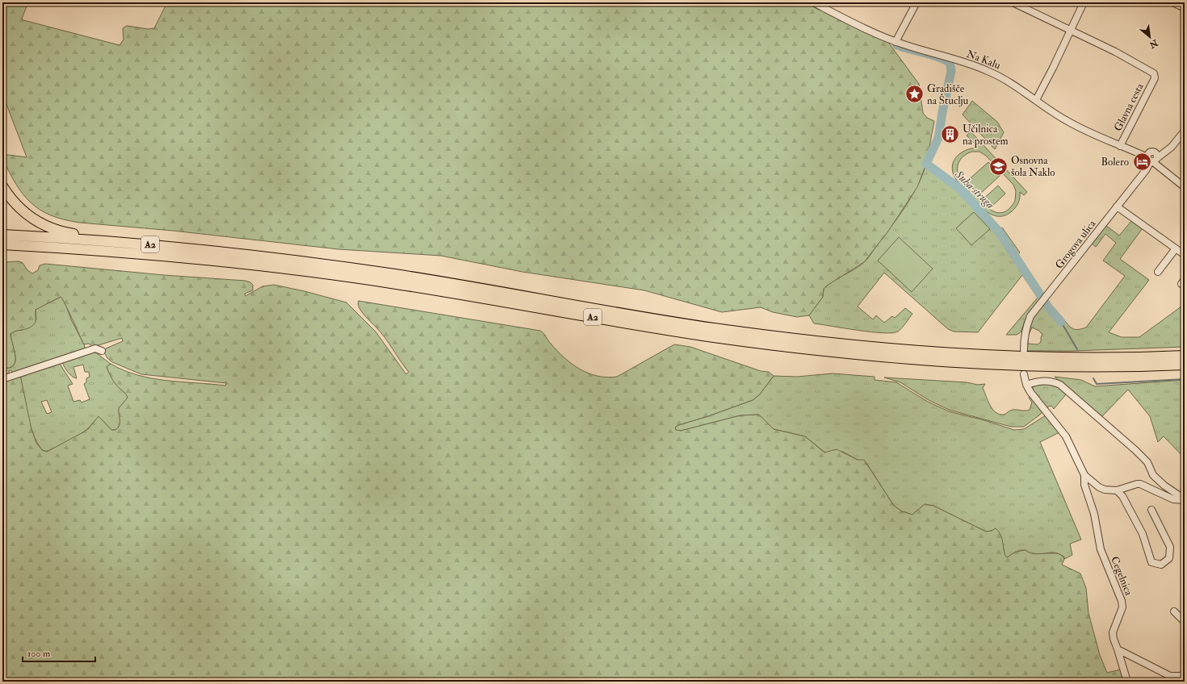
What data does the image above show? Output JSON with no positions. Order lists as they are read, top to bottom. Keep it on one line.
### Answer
{"streets":{"highway":["A2"],"street":["Na Kalu","Glavna cesta","Grogova ulica","Cegelnica"]},"crossings":[["Na Kalu","Glavna cesta"],["Na Kalu","Grogova ulica"]],"water":["Suha struga"],"places":{"place":["Gradišče na Štuclju"],"building":["Učilnica na prostem"],"hotel":["Bolero"],"school or university":["Osnovna šola Naklo"]},"scale_bar":"100 m","north":"bottom right"}
